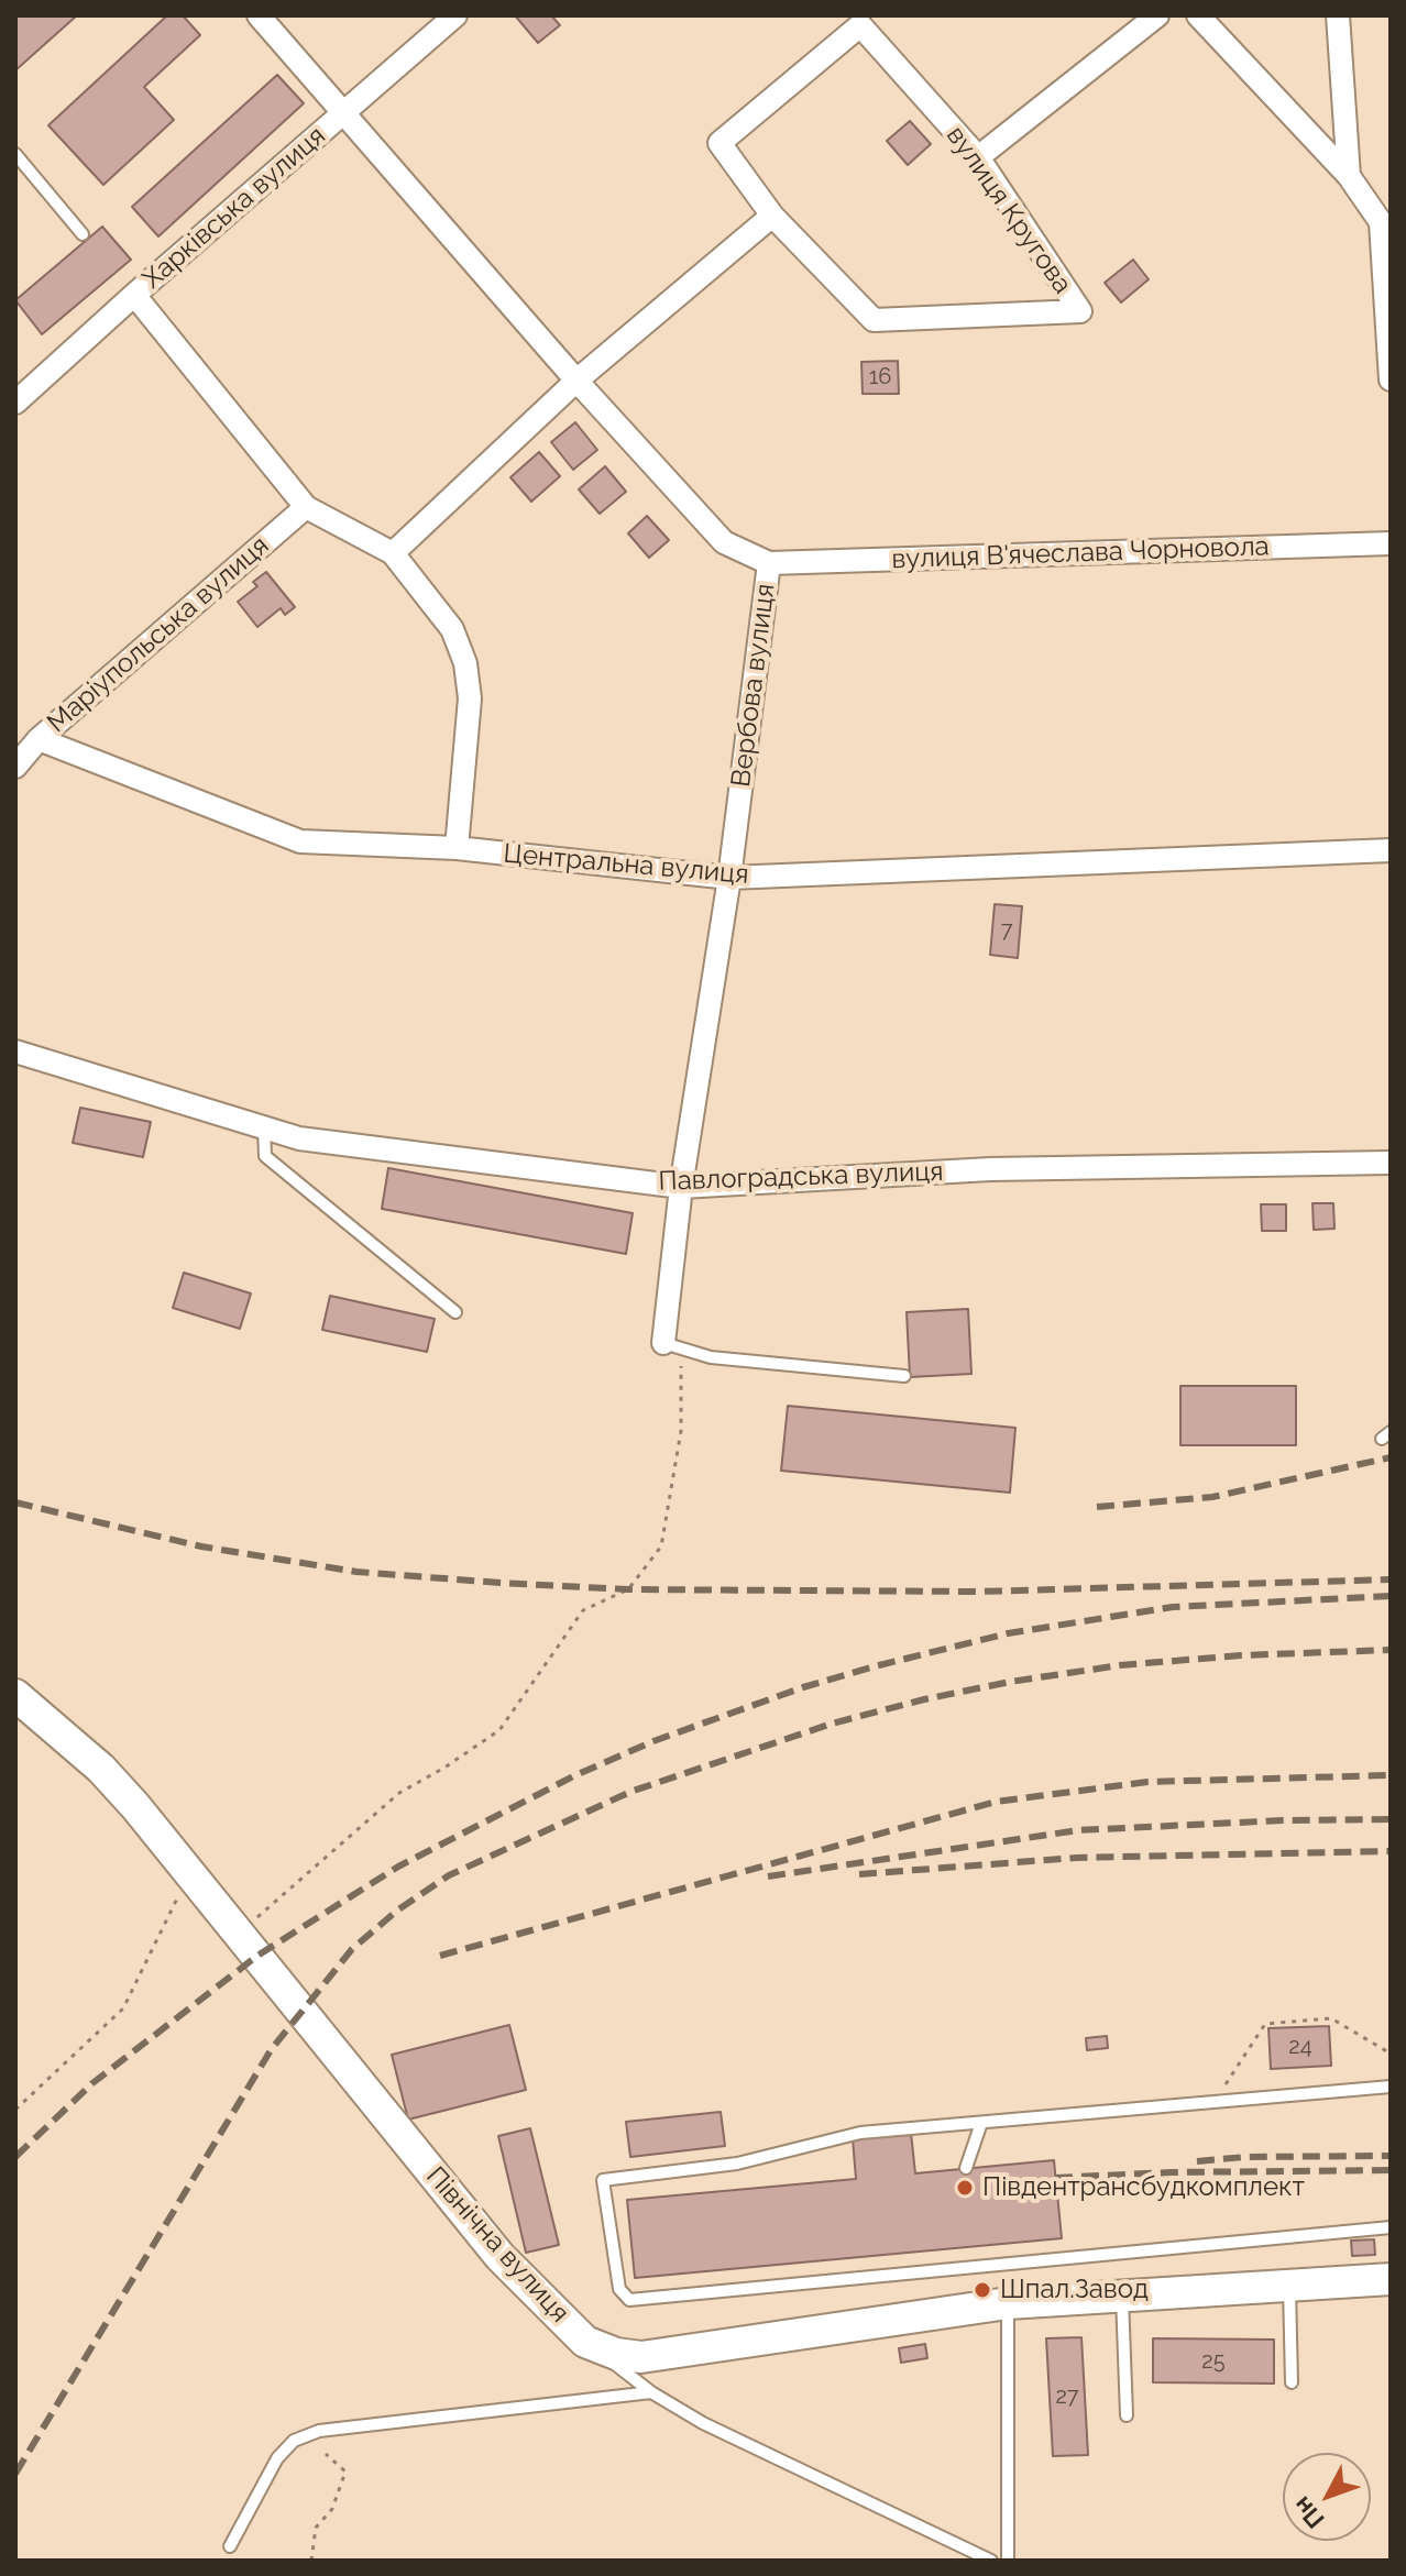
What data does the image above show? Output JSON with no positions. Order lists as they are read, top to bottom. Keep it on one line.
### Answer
{"streets":{"street":["Харківська вулиця","вулиця Кругова","вулиця В'ячеслава Чорновола","Маріупольська вулиця","Вербова вулиця","Центральна вулиця","Павлоградська вулиця","Північна вулиця"]},"crossings":[["Харківська вулиця","Вербова вулиця"],["вулиця В'ячеслава Чорновола","Вербова вулиця"],["Маріупольська вулиця","Центральна вулиця"],["Вербова вулиця","Центральна вулиця"],["Вербова вулиця","Павлоградська вулиця"]],"places":["Південтрансбудкомплект","Шпал.Завод"],"house_numbers":["16","7","24","25","27"],"north":"bottom left"}
